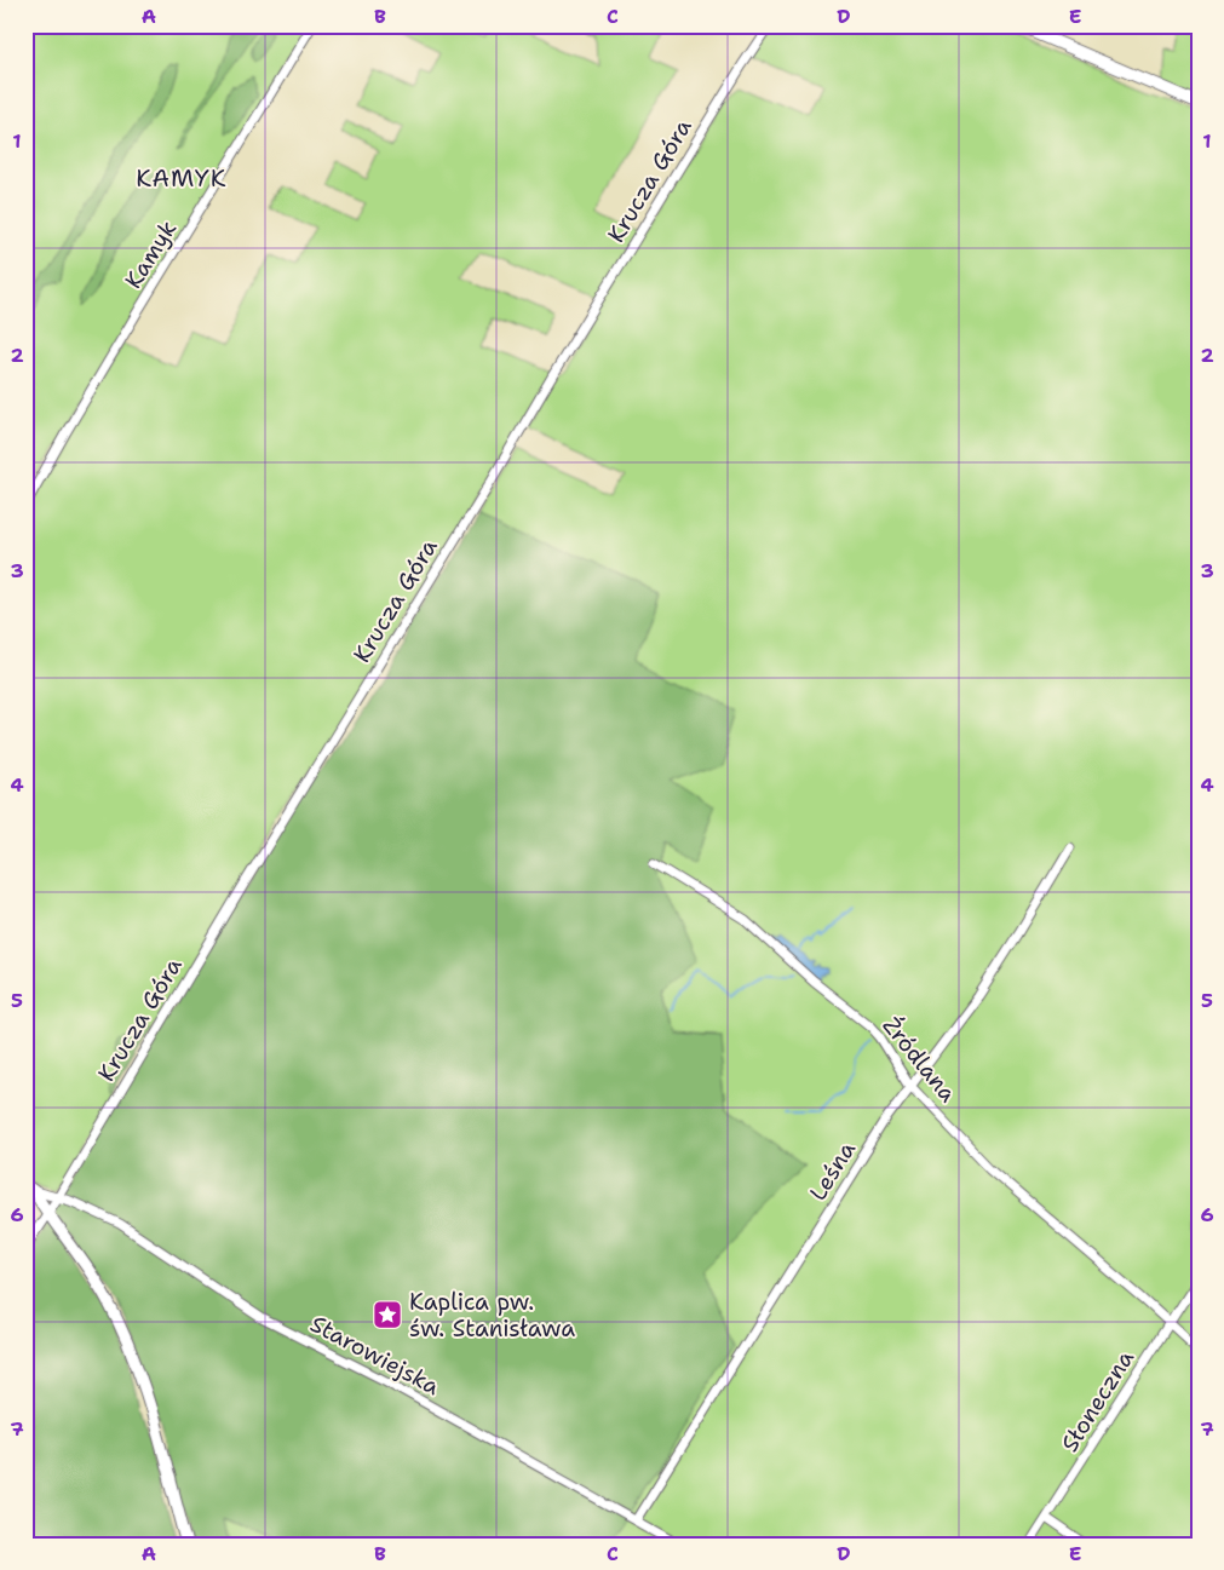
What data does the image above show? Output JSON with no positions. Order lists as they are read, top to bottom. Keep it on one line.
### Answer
{"streets":{"street":["Krucza Góra","Kamyk","Źródlana","Leśna","Starowiejska","Słoneczna"]},"crossings":[["Krucza Góra","Starowiejska"],["Źródlana","Leśna"],["Źródlana","Słoneczna"],["Leśna","Starowiejska"]],"districts":["KAMYK"],"places":{"place":["Kaplica pw. św. Stanisława"]},"grid":{"columns":["A","B","C","D","E"],"rows":["1","2","3","4","5","6","7"]}}
